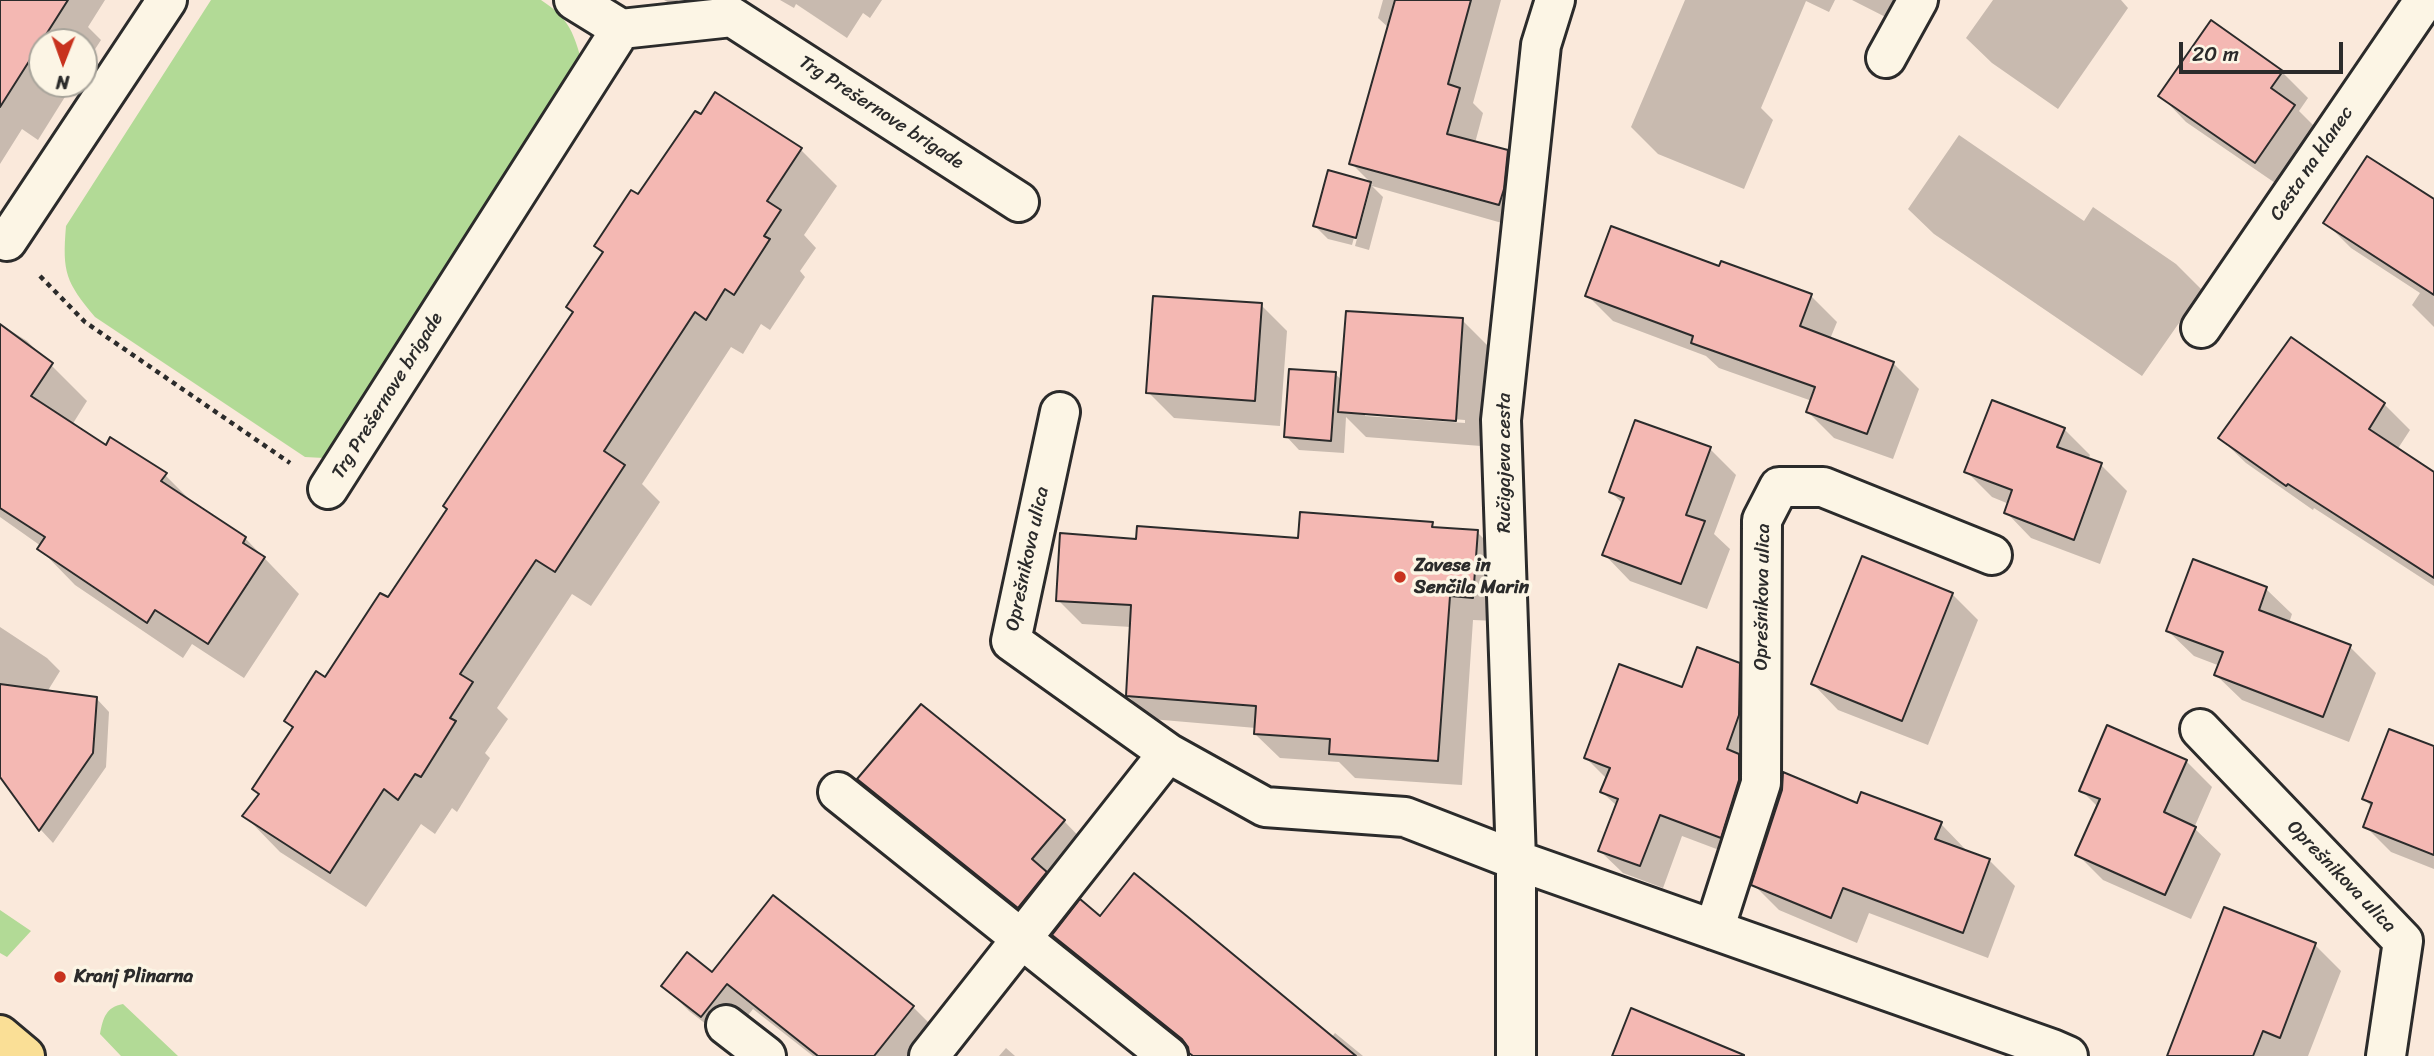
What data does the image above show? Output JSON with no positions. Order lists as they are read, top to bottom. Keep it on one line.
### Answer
{"streets":{"street":["Trg Prešernove brigade","Cesta na klanec","Ručigajeva cesta","Oprešnikova ulica"]},"crossings":[["Ručigajeva cesta","Oprešnikova ulica"]],"places":["Zavese in Senčila Marin","Kranj Plinarna"],"scale_bar":"20 m","north":"bottom"}
